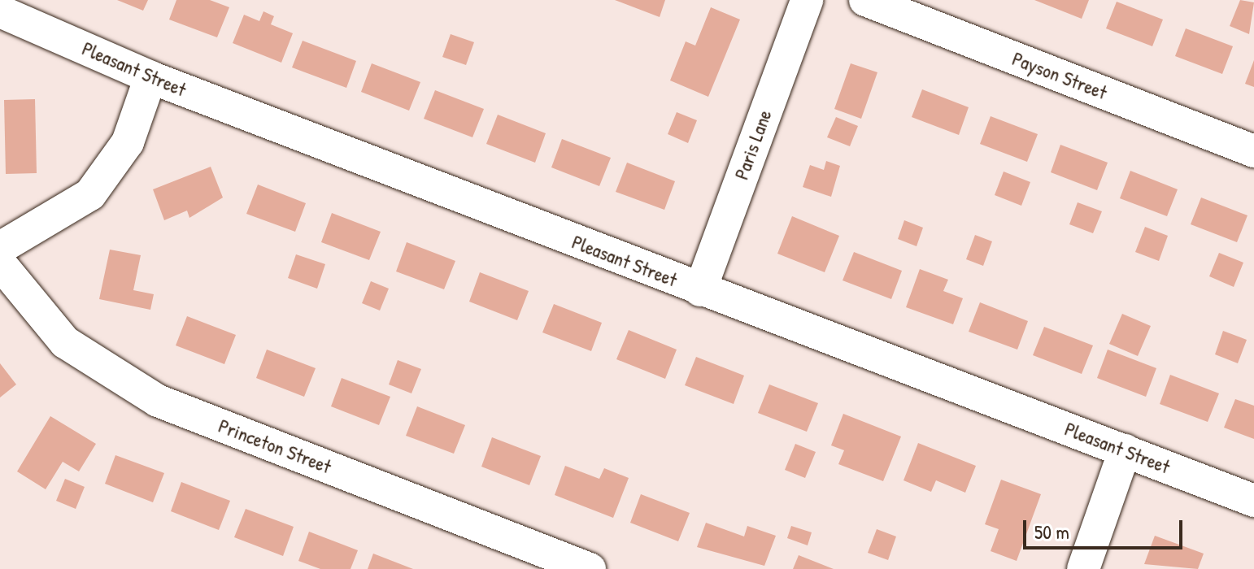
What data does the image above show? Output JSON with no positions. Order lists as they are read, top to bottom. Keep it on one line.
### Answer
{"streets":{"street":["Pleasant Street","Payson Street","Paris Lane","Princeton Street"]},"crossings":[["Pleasant Street","Paris Lane"]],"scale_bar":"50 m"}
